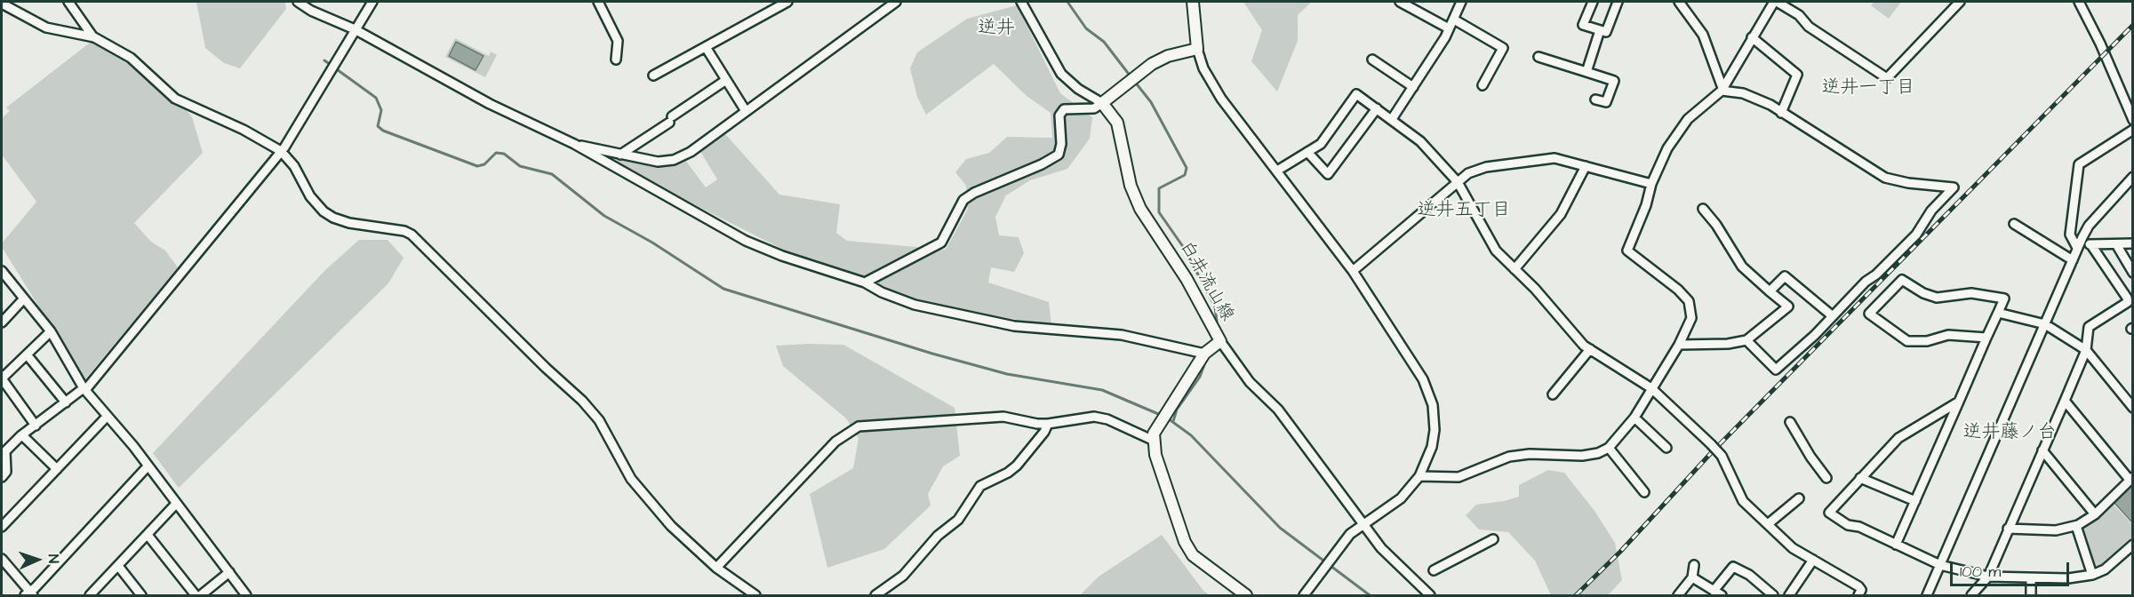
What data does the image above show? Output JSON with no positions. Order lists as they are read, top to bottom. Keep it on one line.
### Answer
{"streets":{"main road":["白井流山線"]},"districts":["逆井","逆井一丁目","逆井五丁目","逆井藤ノ台"],"scale_bar":"100 m","north":"right"}
